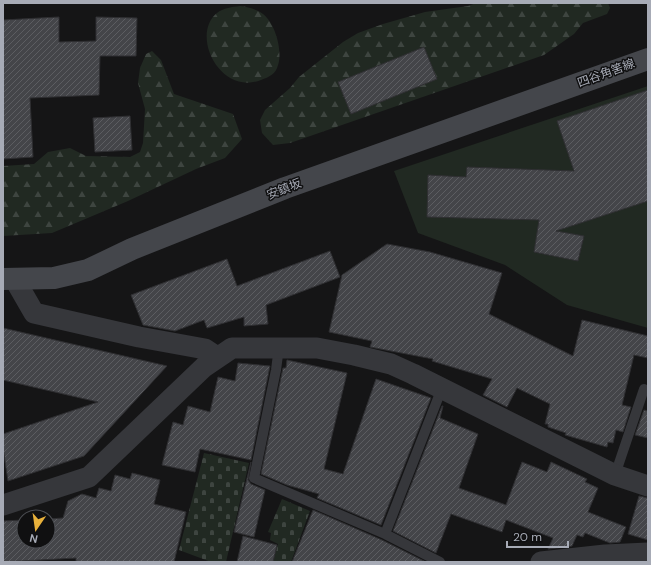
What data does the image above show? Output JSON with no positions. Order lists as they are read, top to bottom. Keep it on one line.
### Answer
{"streets":{"main road":["四谷角筈線","安鎮坂"]},"crossings":[["四谷角筈線","安鎮坂"]],"scale_bar":"20 m","north":"bottom"}
